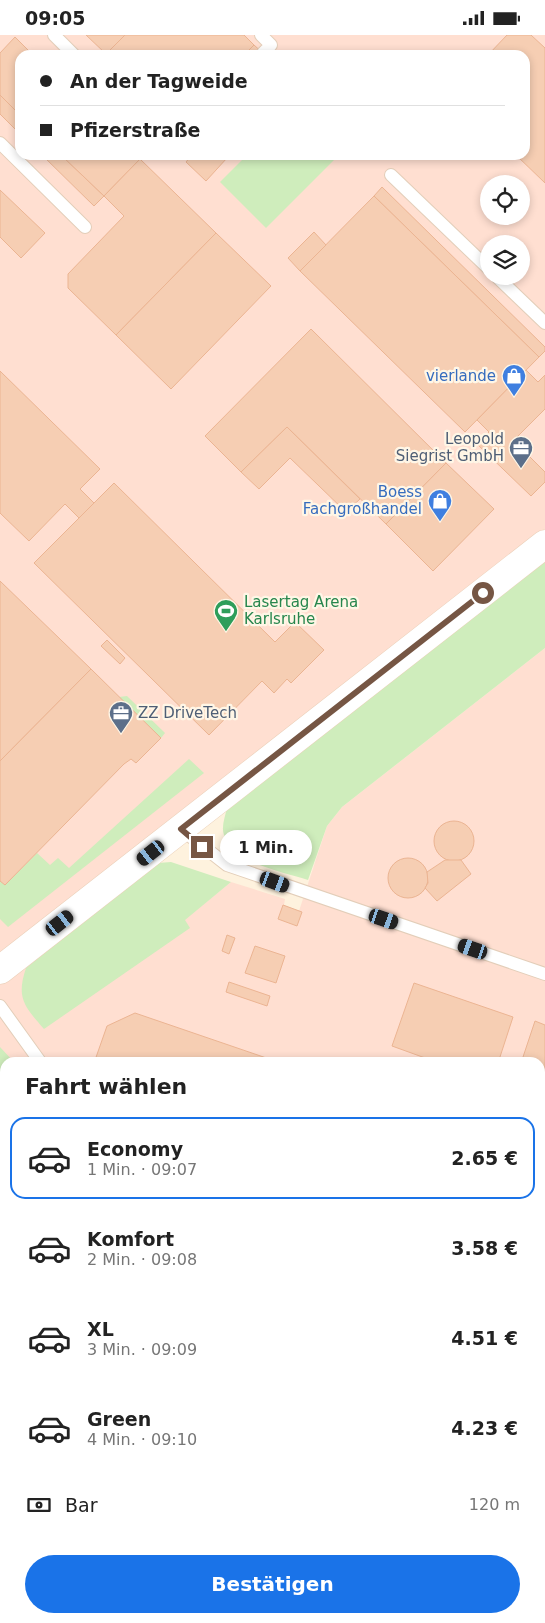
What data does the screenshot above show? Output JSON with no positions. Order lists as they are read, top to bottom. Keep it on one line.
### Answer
{"places":{"shop":["vierlande","Boess Fachgroßhandel"],"office":["Leopold Siegrist GmbH","ZZ DriveTech"],"sports":["Lasertag Arena Karlsruhe"]},"page":{"status":"09:05","banner":["An der Tagweide","Pfizerstraße"],"bubble":"1 Min.","heading":"Fahrt wählen","list":[{"name":"Economy","note":"1 Min. · 09:07","value":"2.65 €"},{"name":"Komfort","note":"2 Min. · 09:08","value":"3.58 €"},{"name":"XL","note":"3 Min. · 09:09","value":"4.51 €"},{"name":"Green","note":"4 Min. · 09:10","value":"4.23 €"}],"pay":["Bar","120 m"],"buttons":"Bestätigen"}}
